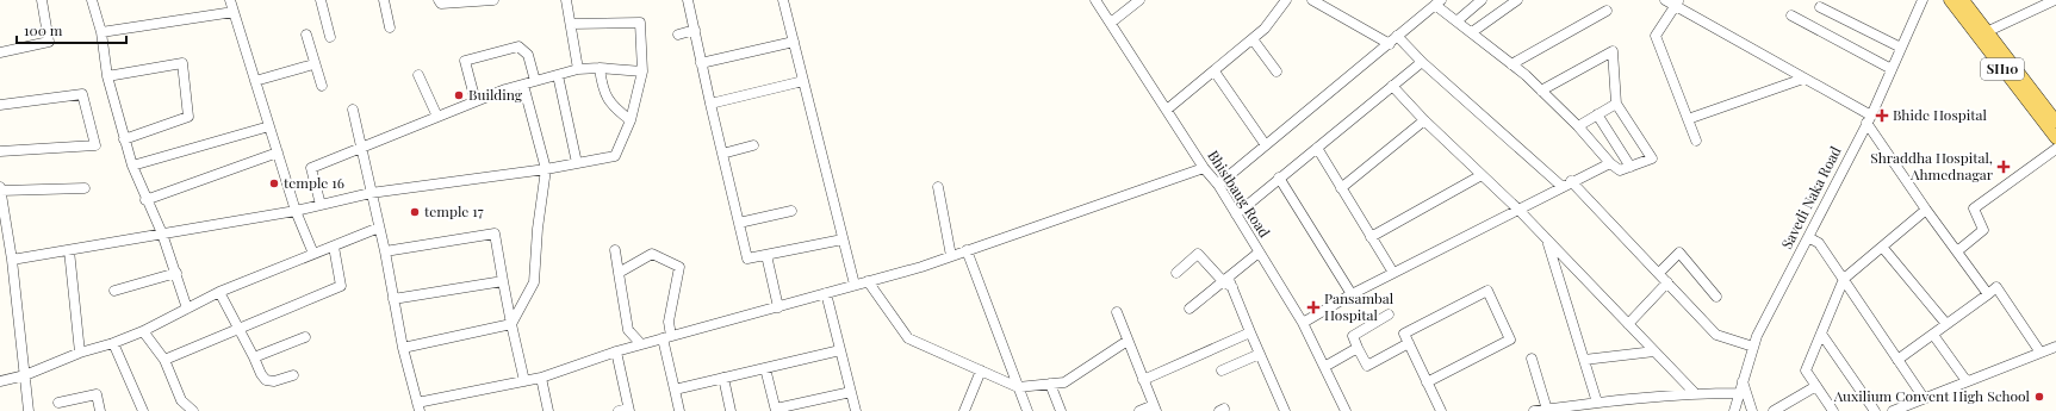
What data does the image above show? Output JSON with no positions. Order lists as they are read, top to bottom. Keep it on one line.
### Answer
{"streets":{"main road":["SH10"],"street":["Bhistbaug Road","Savedi Naka Road"]},"places":{"other":["Building","temple 16","temple 17","Auxilium Convent High School"],"health":["Bhide Hospital","Shraddha Hospital, Ahmednagar","Pansambal Hospital"]},"scale_bar":"100 m"}
